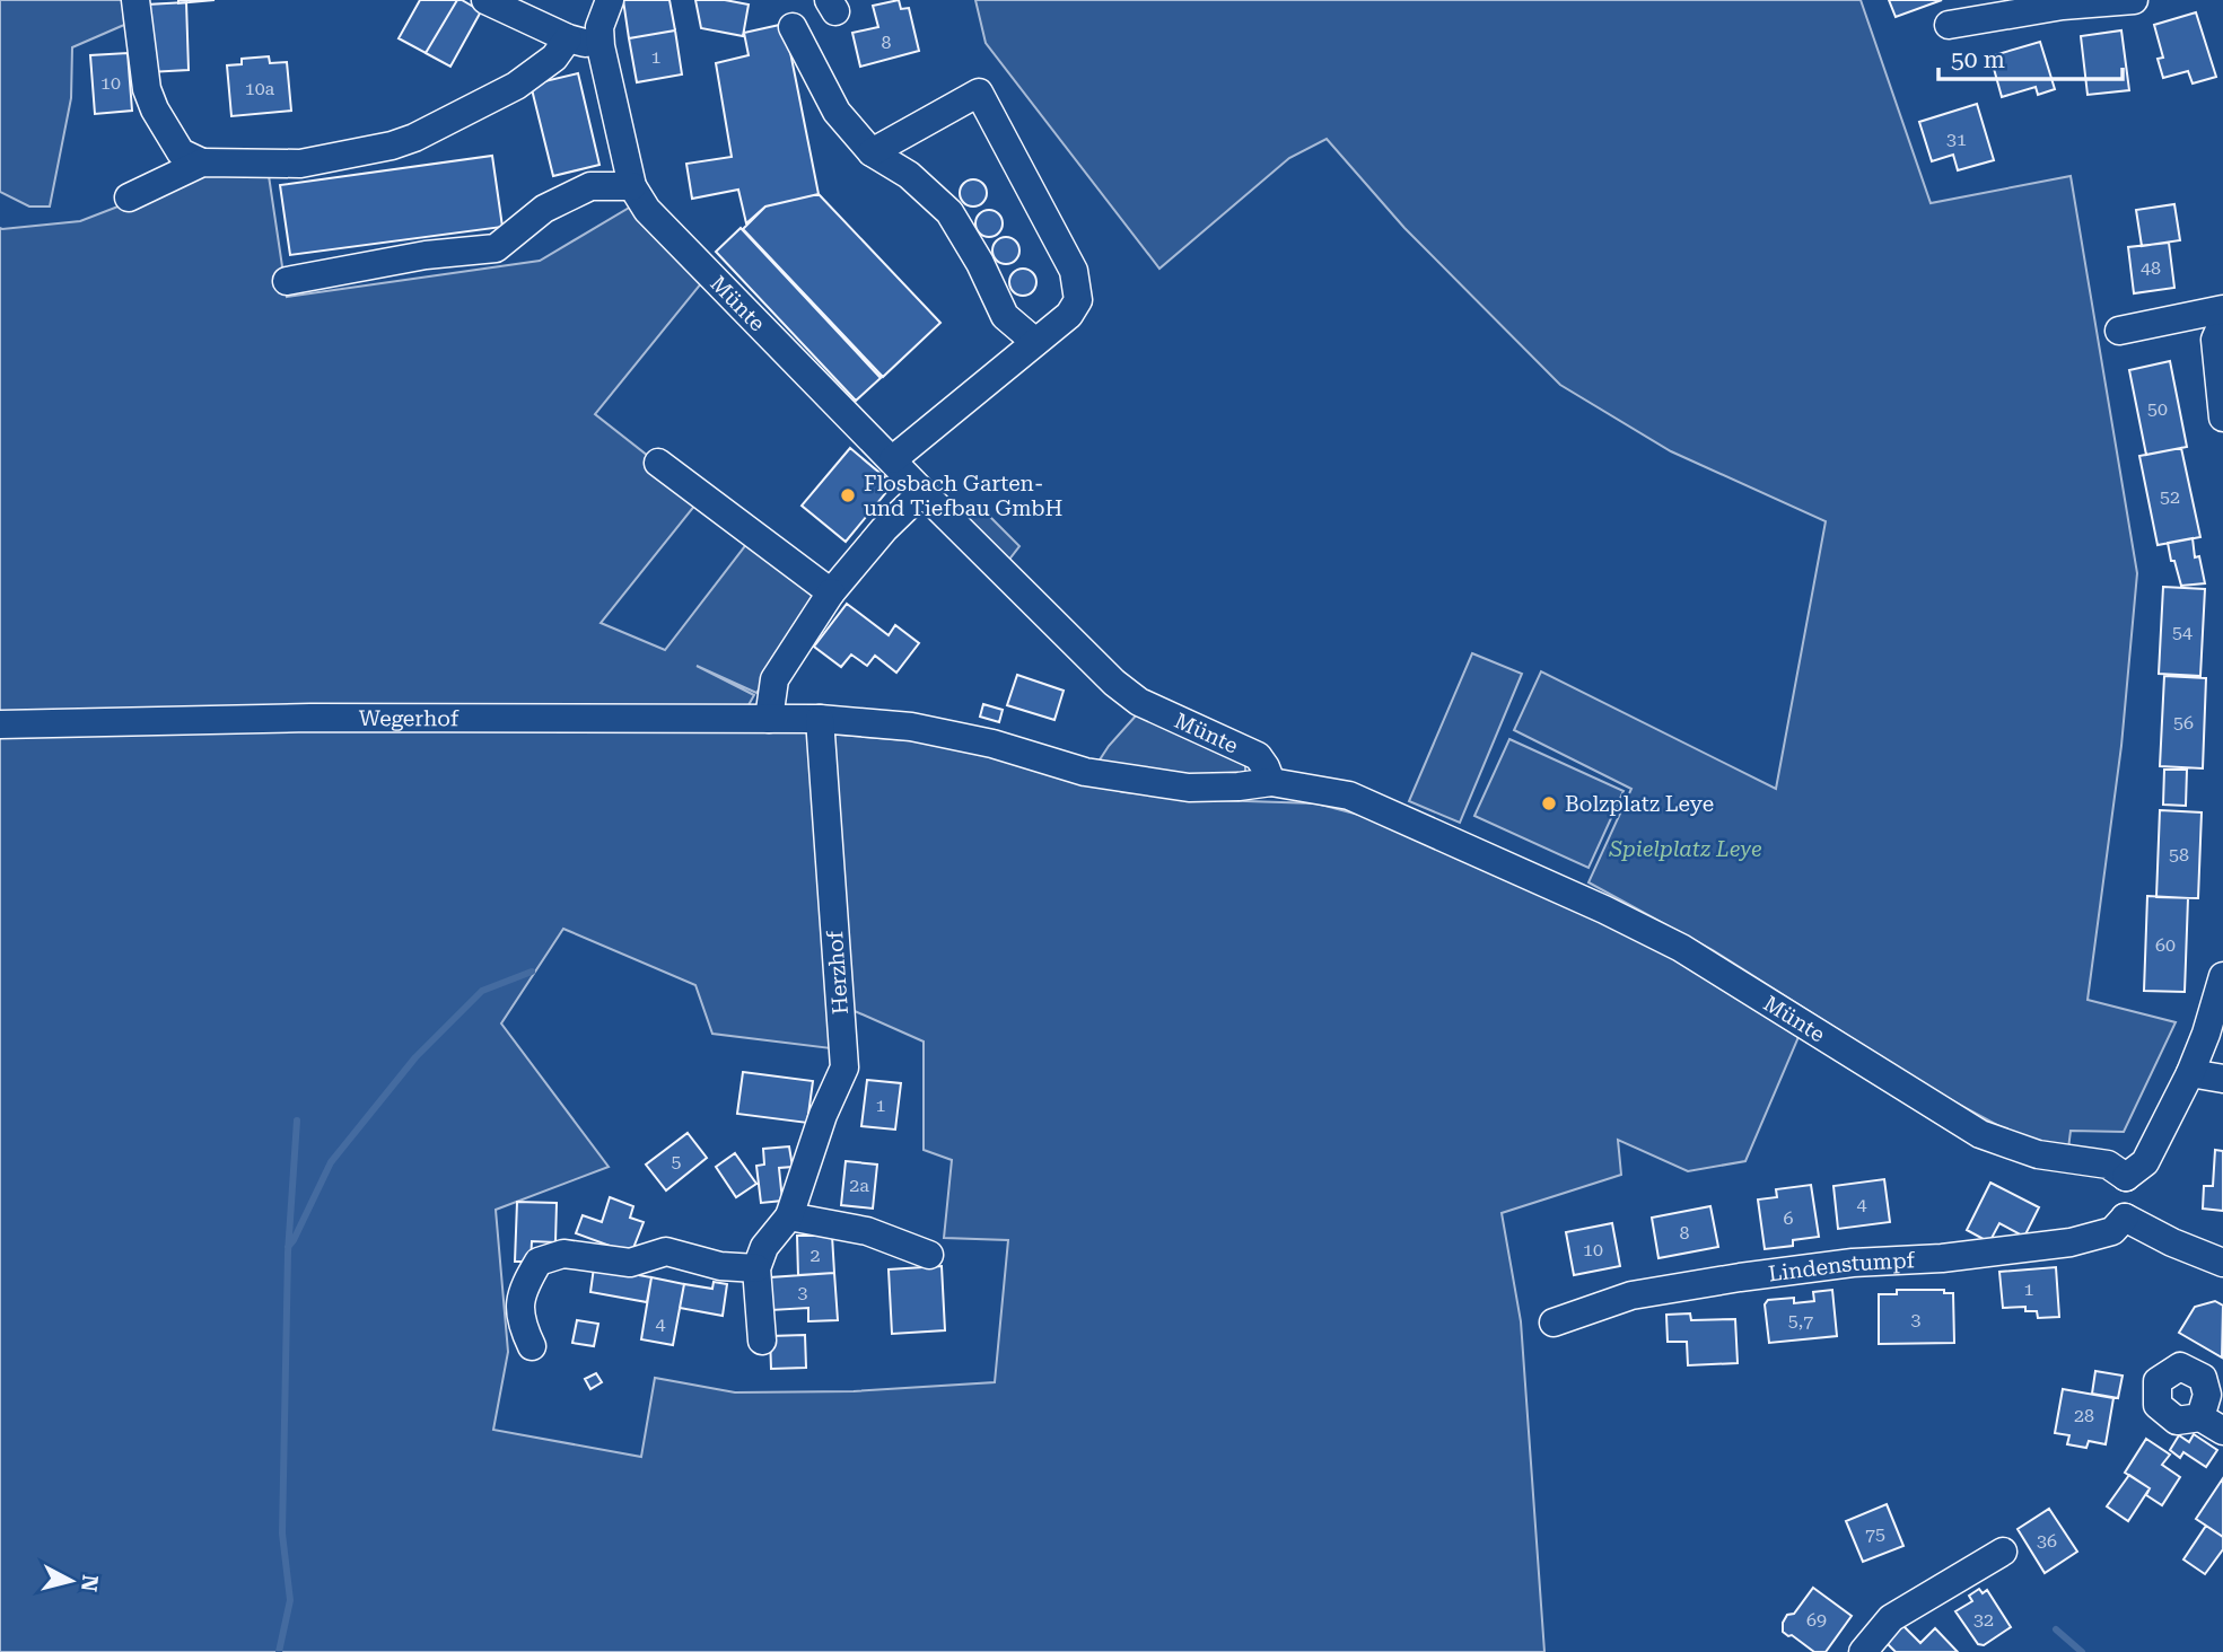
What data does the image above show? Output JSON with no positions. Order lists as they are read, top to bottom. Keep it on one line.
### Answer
{"streets":{"street":["Münte","Wegerhof","Herzhof","Lindenstumpf"]},"crossings":[["Münte","Wegerhof"],["Wegerhof","Herzhof"]],"parks":["Spielplatz Leye"],"places":["Flosbach Garten- und Tiefbau GmbH","Bolzplatz Leye"],"house_numbers":["8","1","10","10a","31","48","50","52","54","56","58","60","1","5","2a","4","6","8","10","2","1","3","3","5,7","4","28","75","36","69","32"],"scale_bar":"50 m","north":"right"}
